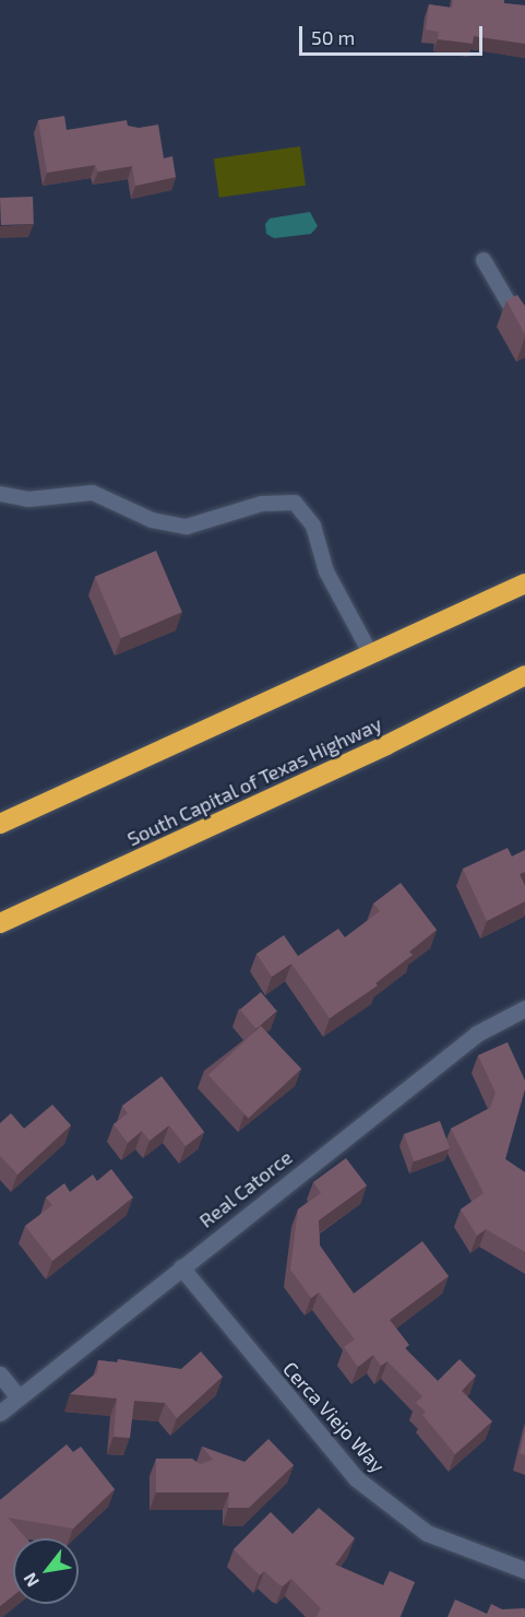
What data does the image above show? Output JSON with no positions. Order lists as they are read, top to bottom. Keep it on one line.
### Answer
{"streets":{"highway":["South Capital of Texas Highway"],"street":["Real Catorce","Cerca Viejo Way"]},"crossings":[["Real Catorce","Cerca Viejo Way"]],"scale_bar":"50 m","north":"bottom left"}
